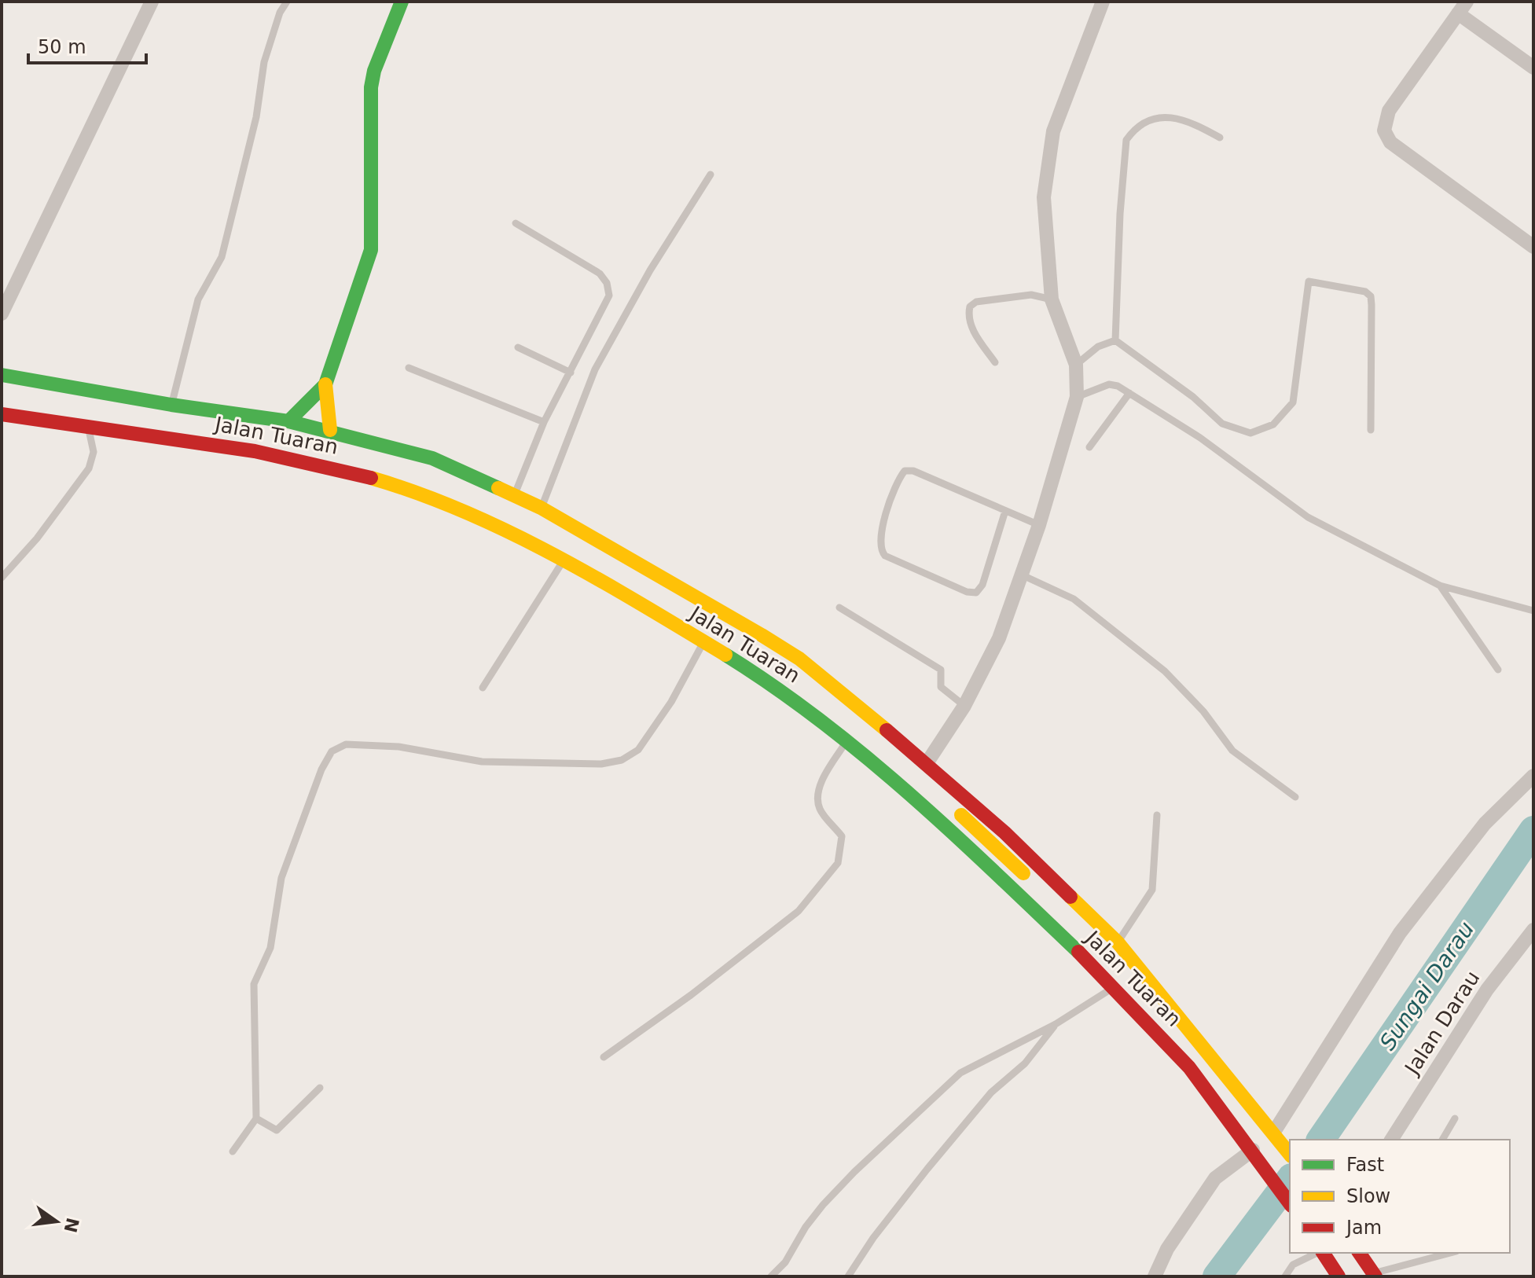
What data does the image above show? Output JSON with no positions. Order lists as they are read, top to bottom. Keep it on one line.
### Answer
{"streets":{"main road":["Jalan Tuaran"],"street":["Jalan Darau"]},"water":["Sungai Darau"],"legend":["Fast","Slow","Jam"],"scale_bar":"50 m","north":"right"}
